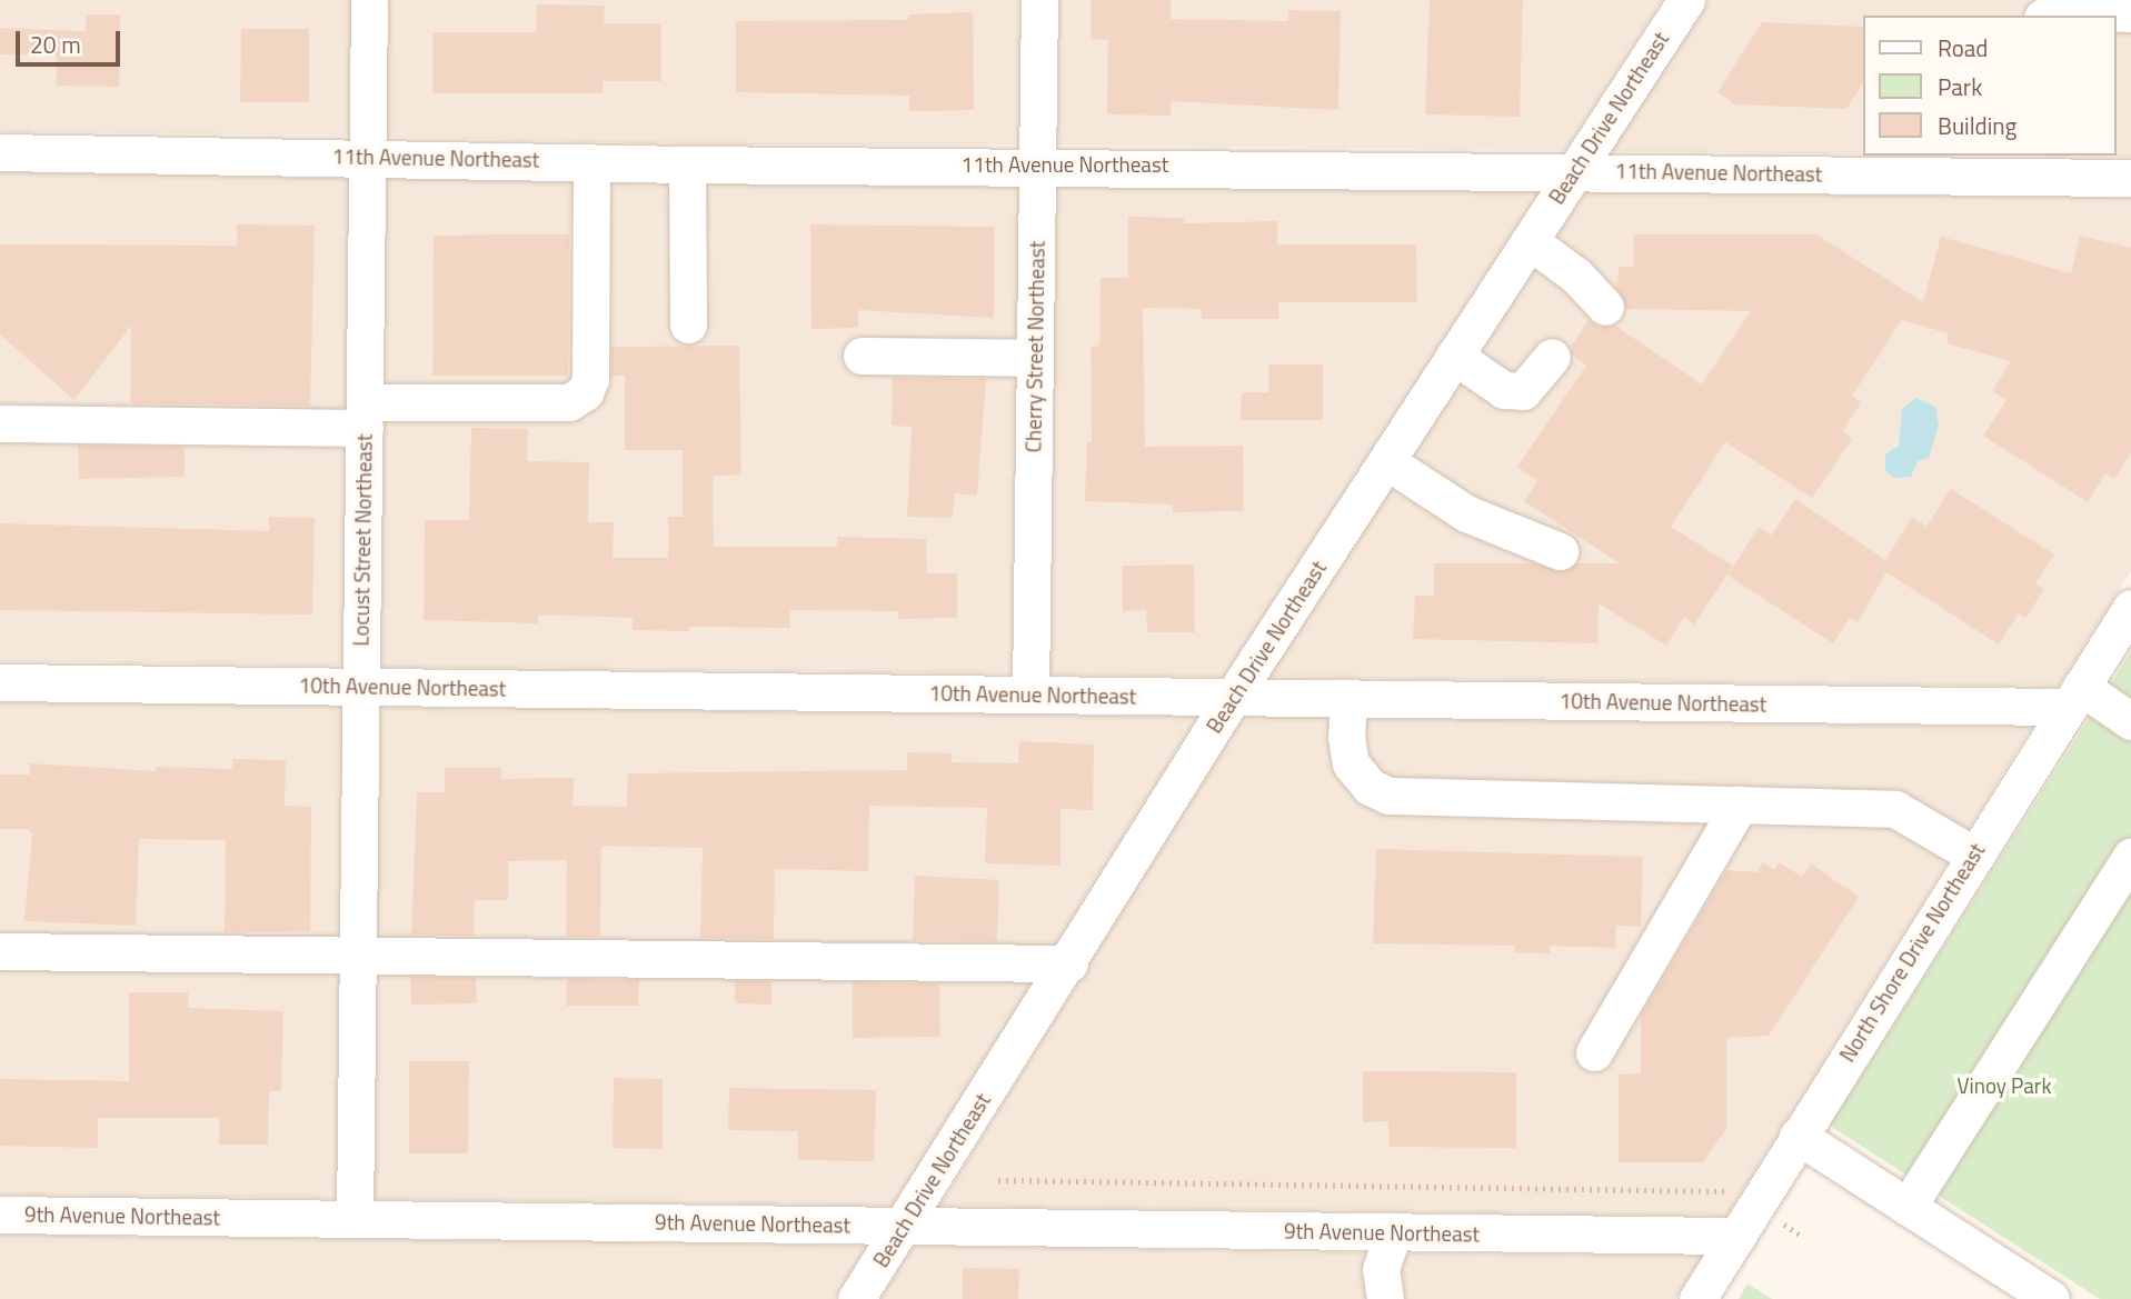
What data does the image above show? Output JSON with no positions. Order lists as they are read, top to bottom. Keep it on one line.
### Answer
{"streets":{"street":["Beach Drive Northeast","11th Avenue Northeast","Cherry Street Northeast","Locust Street Northeast","10th Avenue Northeast","North Shore Drive Northeast","9th Avenue Northeast"]},"crossings":[["Beach Drive Northeast","11th Avenue Northeast"],["Beach Drive Northeast","10th Avenue Northeast"],["Beach Drive Northeast","9th Avenue Northeast"],["11th Avenue Northeast","Cherry Street Northeast"],["11th Avenue Northeast","Locust Street Northeast"],["Cherry Street Northeast","10th Avenue Northeast"],["Locust Street Northeast","10th Avenue Northeast"],["Locust Street Northeast","9th Avenue Northeast"],["10th Avenue Northeast","North Shore Drive Northeast"],["North Shore Drive Northeast","9th Avenue Northeast"]],"parks":["Vinoy Park"],"legend":["Road","Park","Building"],"scale_bar":"20 m"}
